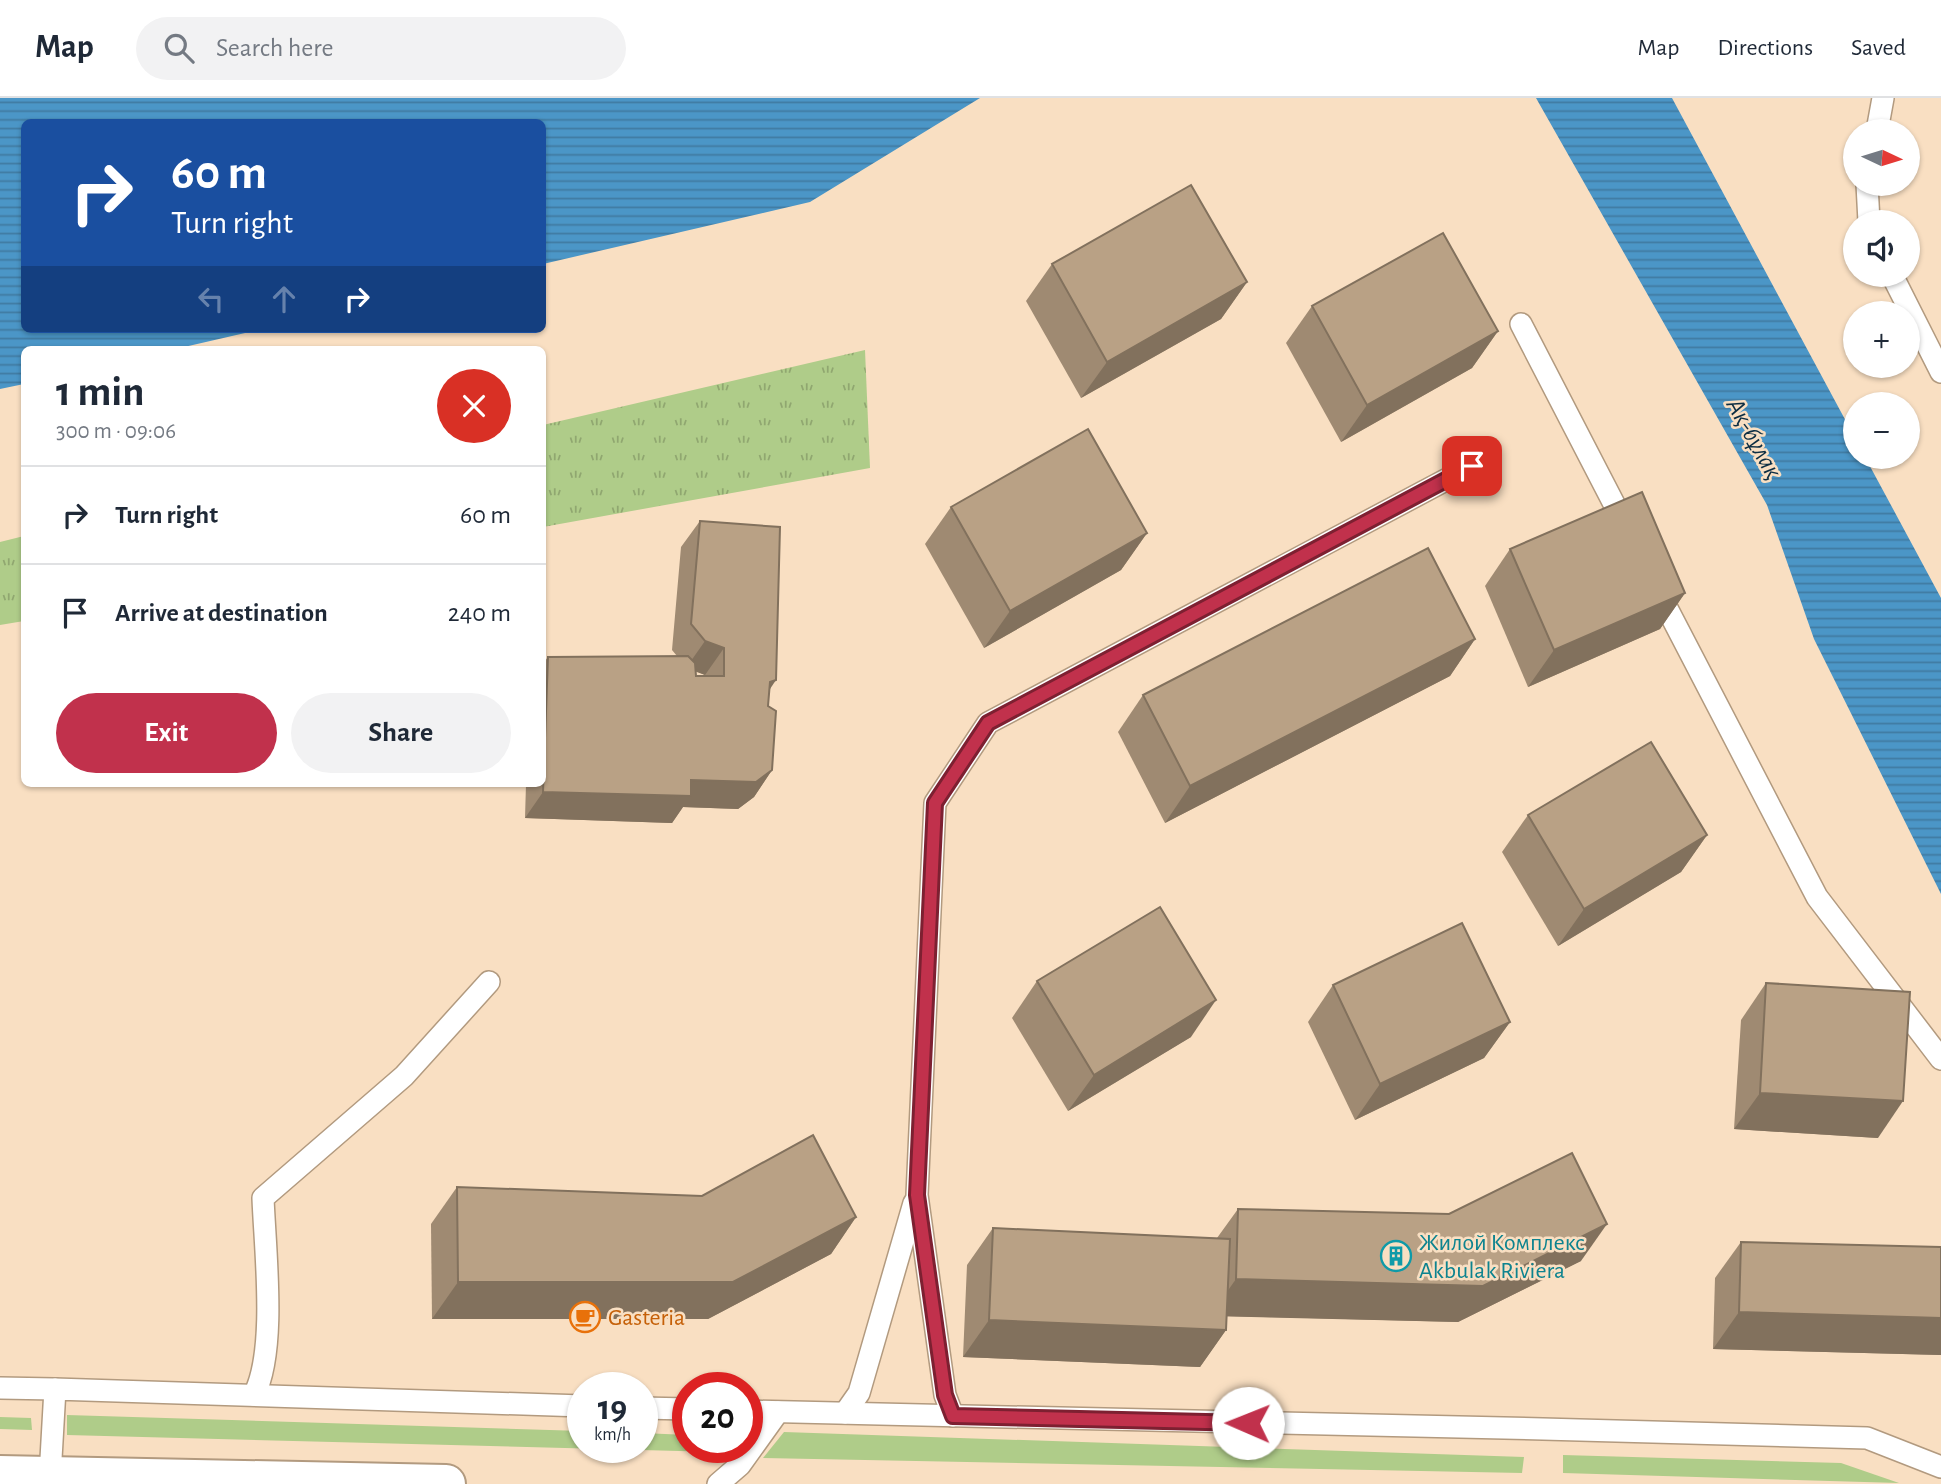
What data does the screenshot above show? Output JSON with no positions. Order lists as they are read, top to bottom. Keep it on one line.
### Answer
{"water":["Ақ-бұлақ"],"places":{"building":["Жилой Комплекс Akbulak Riviera"],"cafe":["Gasteria"]},"north":"right","page":{"header":"Map","search":"Search here","nav":["Map","Directions","Saved"],"map_buttons":["+","−"],"turn":["60 m","Turn right"],"heading":["1 min","300 m · 09:06"],"list":[{"name":"Turn right","value":"60 m"},{"name":"Arrive at destination","value":"240 m"}],"buttons":["Exit","Share"],"speed":"19 km/h","limit":"20"}}
